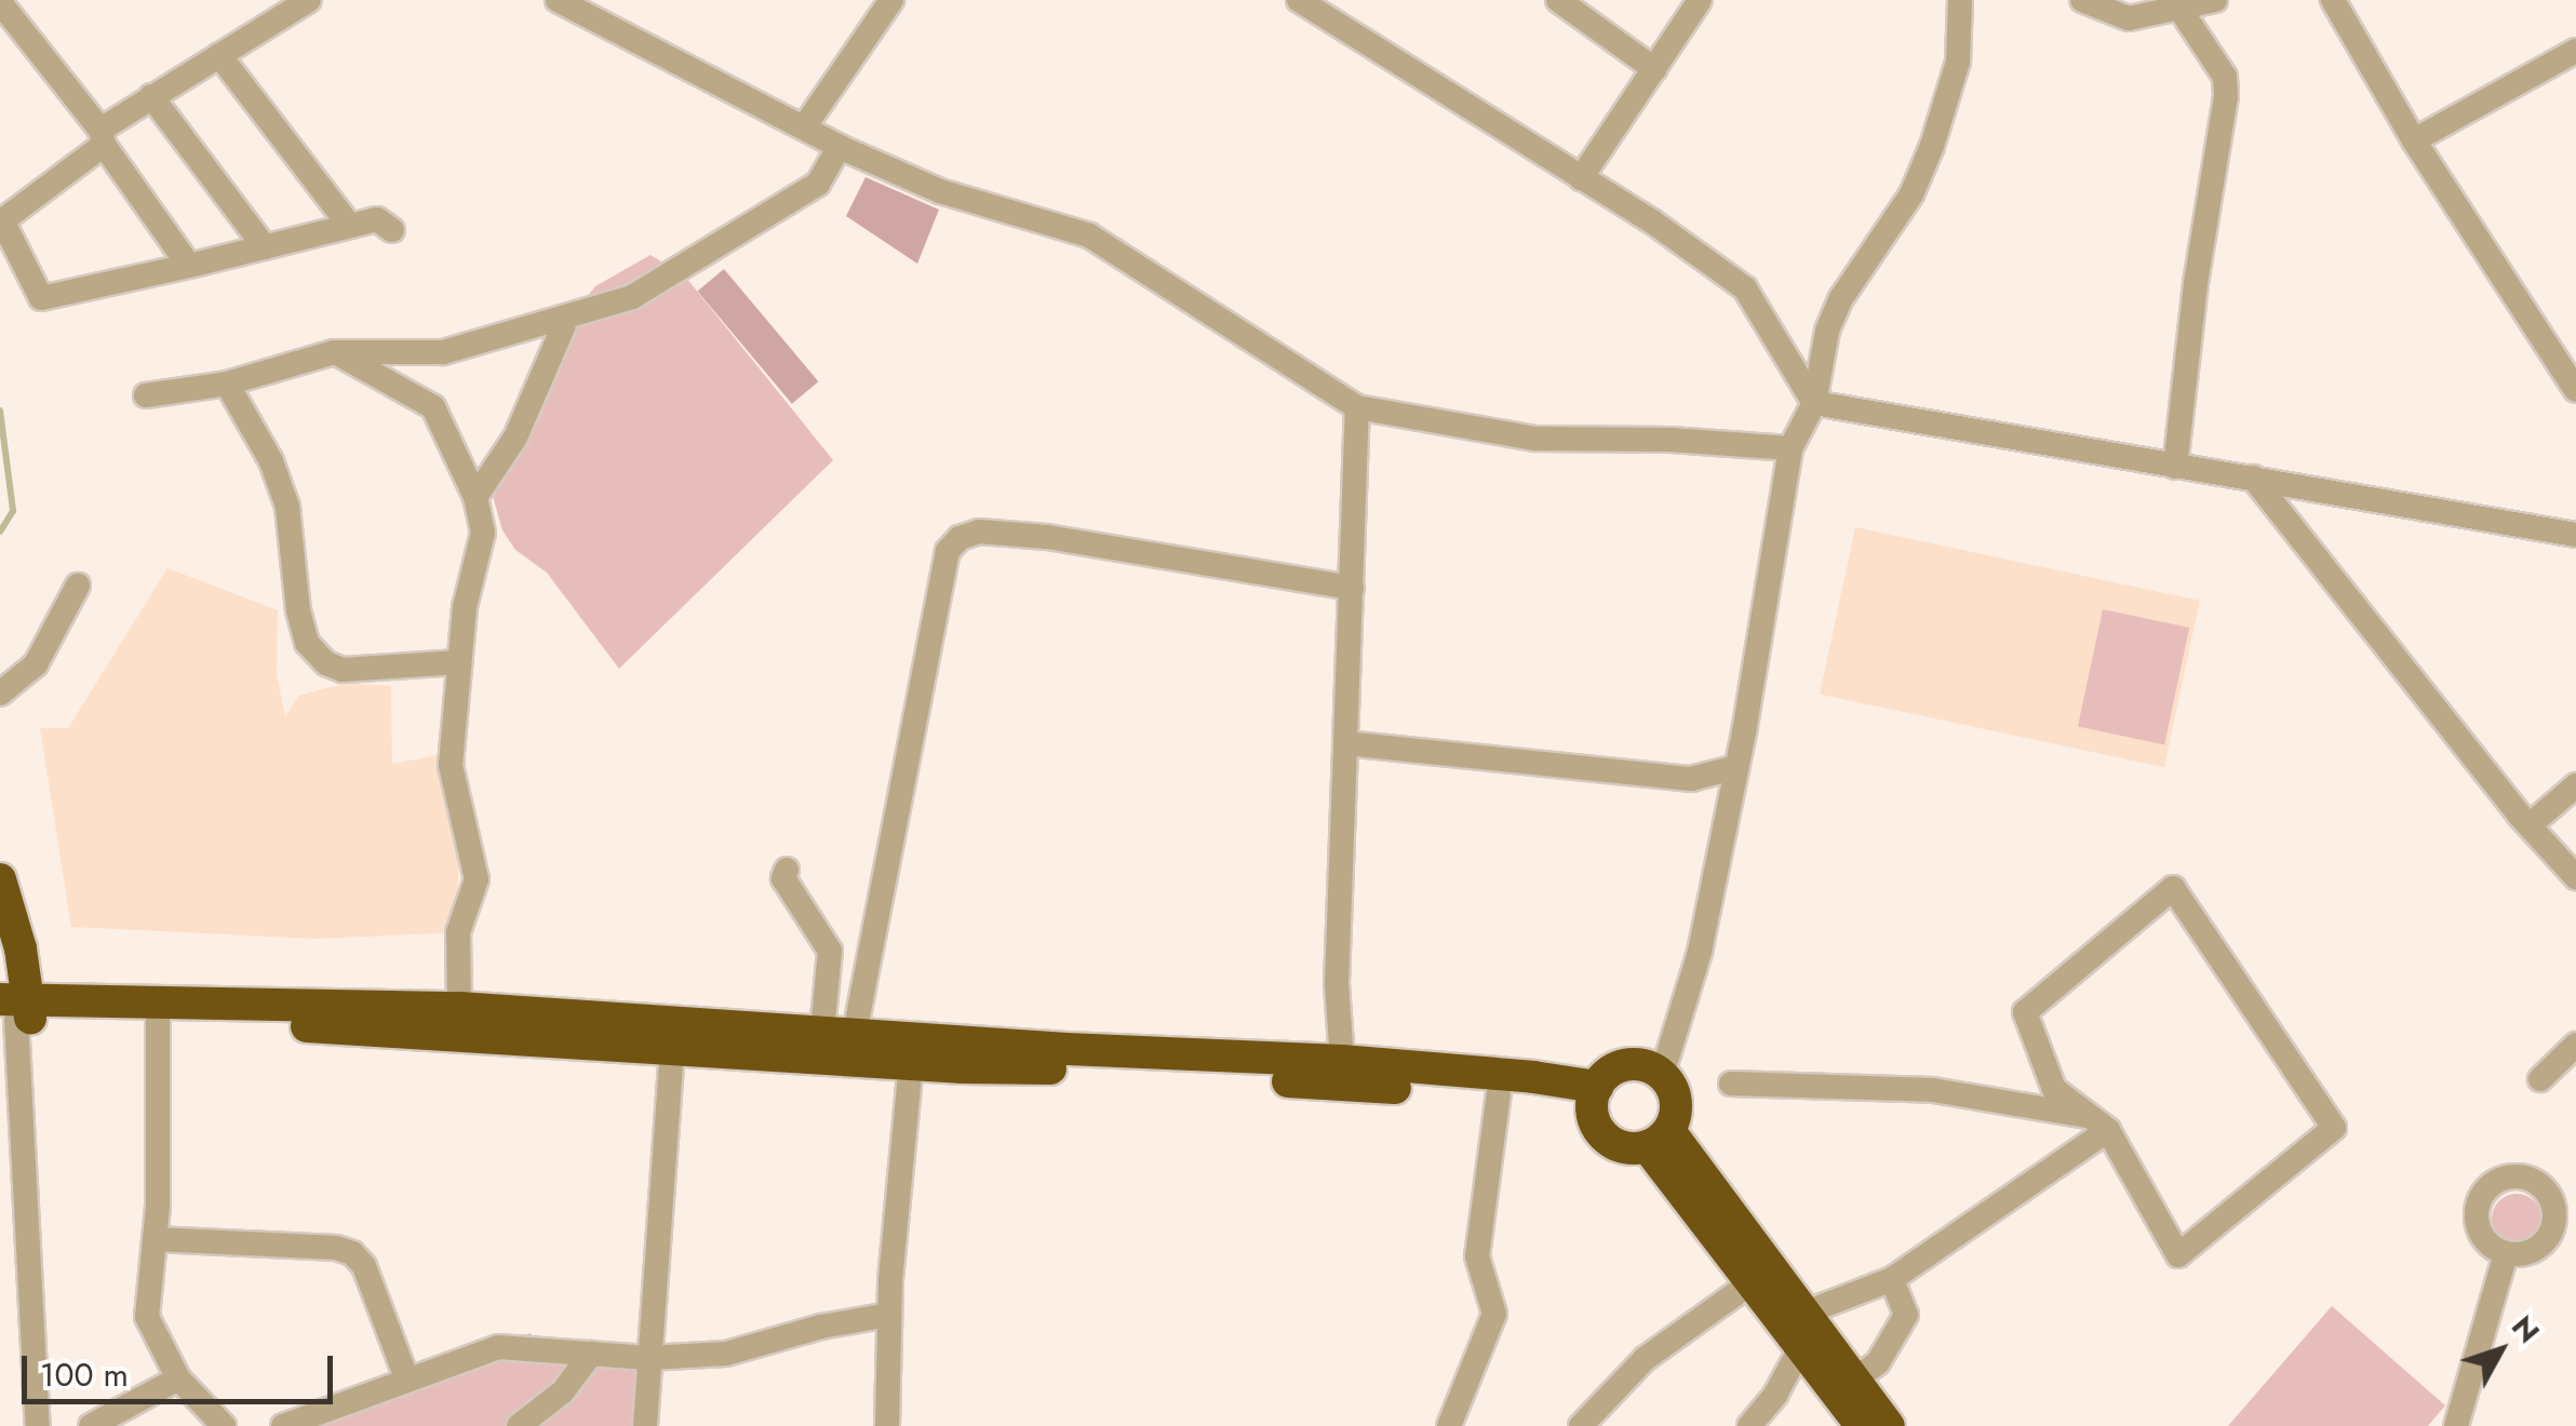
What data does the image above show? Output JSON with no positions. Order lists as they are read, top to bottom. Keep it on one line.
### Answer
{"scale_bar":"100 m","north":"top right"}
